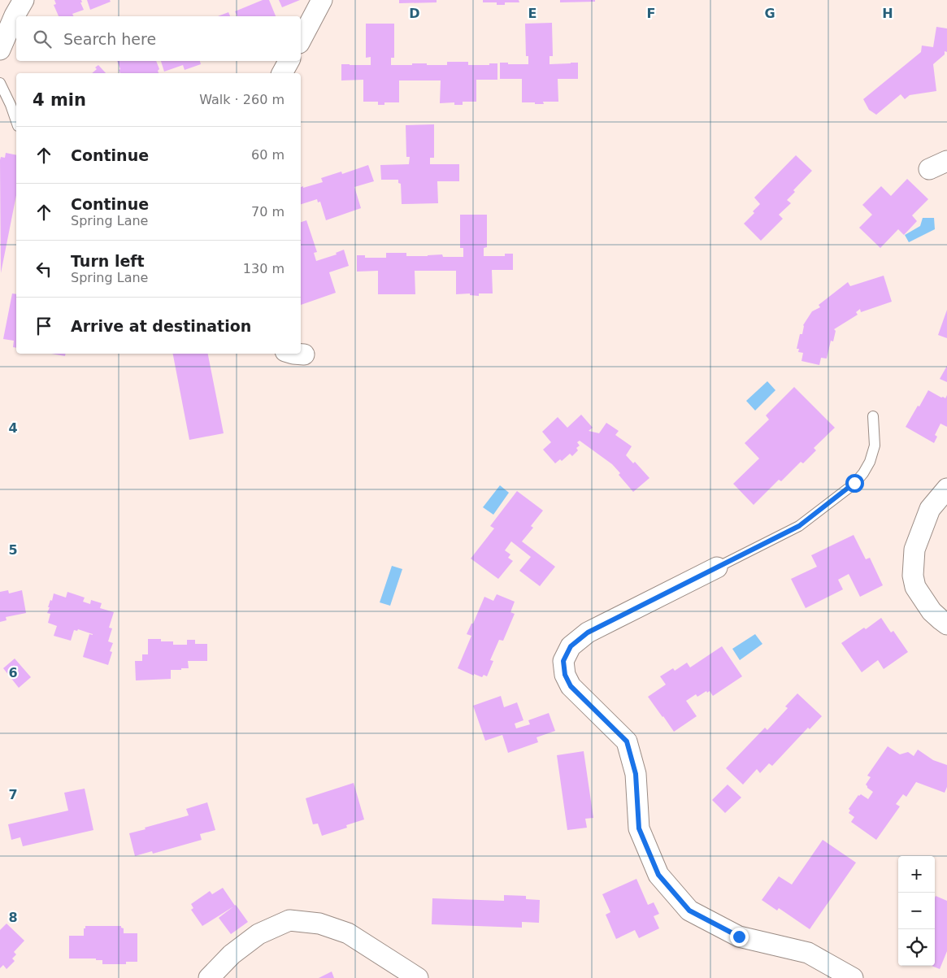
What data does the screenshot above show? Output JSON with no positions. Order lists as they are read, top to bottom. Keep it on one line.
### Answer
{"page":{"search":"Search here","heading":["4 min","Walk · 260 m"],"list":[["Continue","60 m"],["Continue","Spring Lane","70 m"],["Turn left","Spring Lane","130 m"],"Arrive at destination"],"map_buttons":["+","−"]},"grid":{"columns":["D","E","F","G","H"],"rows":["4","5","6","7","8"]}}
